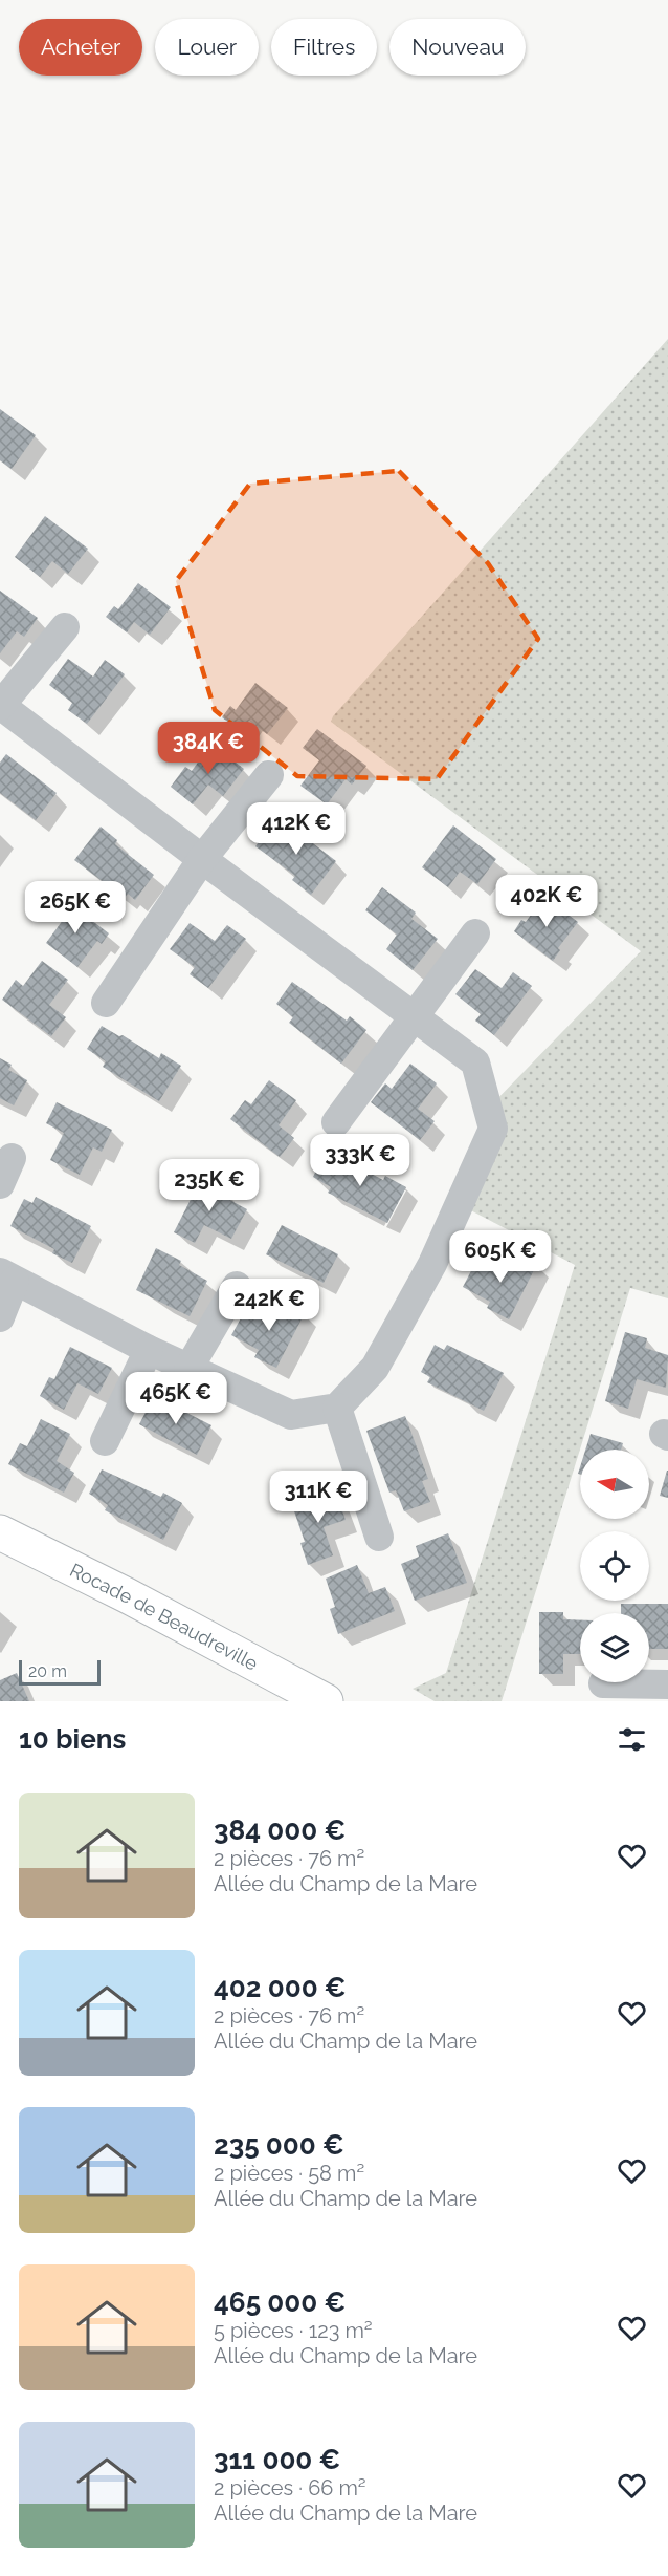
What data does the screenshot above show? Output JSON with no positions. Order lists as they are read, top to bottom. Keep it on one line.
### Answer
{"streets":{"street":["Rocade de Beaudreville"]},"scale_bar":"20 m","north":"left","page":{"chip":["Acheter","Louer","Filtres","Nouveau"],"price":["384K €","412K €","402K €","265K €","333K €","235K €","605K €","242K €","465K €","311K €"],"scale":"20 m","heading":"10 biens","list":[{"name":"384 000 €","note":"2 pièces · 76 m² · Allée du Champ de la Mare"},{"name":"402 000 €","note":"2 pièces · 76 m² · Allée du Champ de la Mare"},{"name":"235 000 €","note":"2 pièces · 58 m² · Allée du Champ de la Mare"},{"name":"465 000 €","note":"5 pièces · 123 m² · Allée du Champ de la Mare"},{"name":"311 000 €","note":"2 pièces · 66 m² · Allée du Champ de la Mare"}]}}
